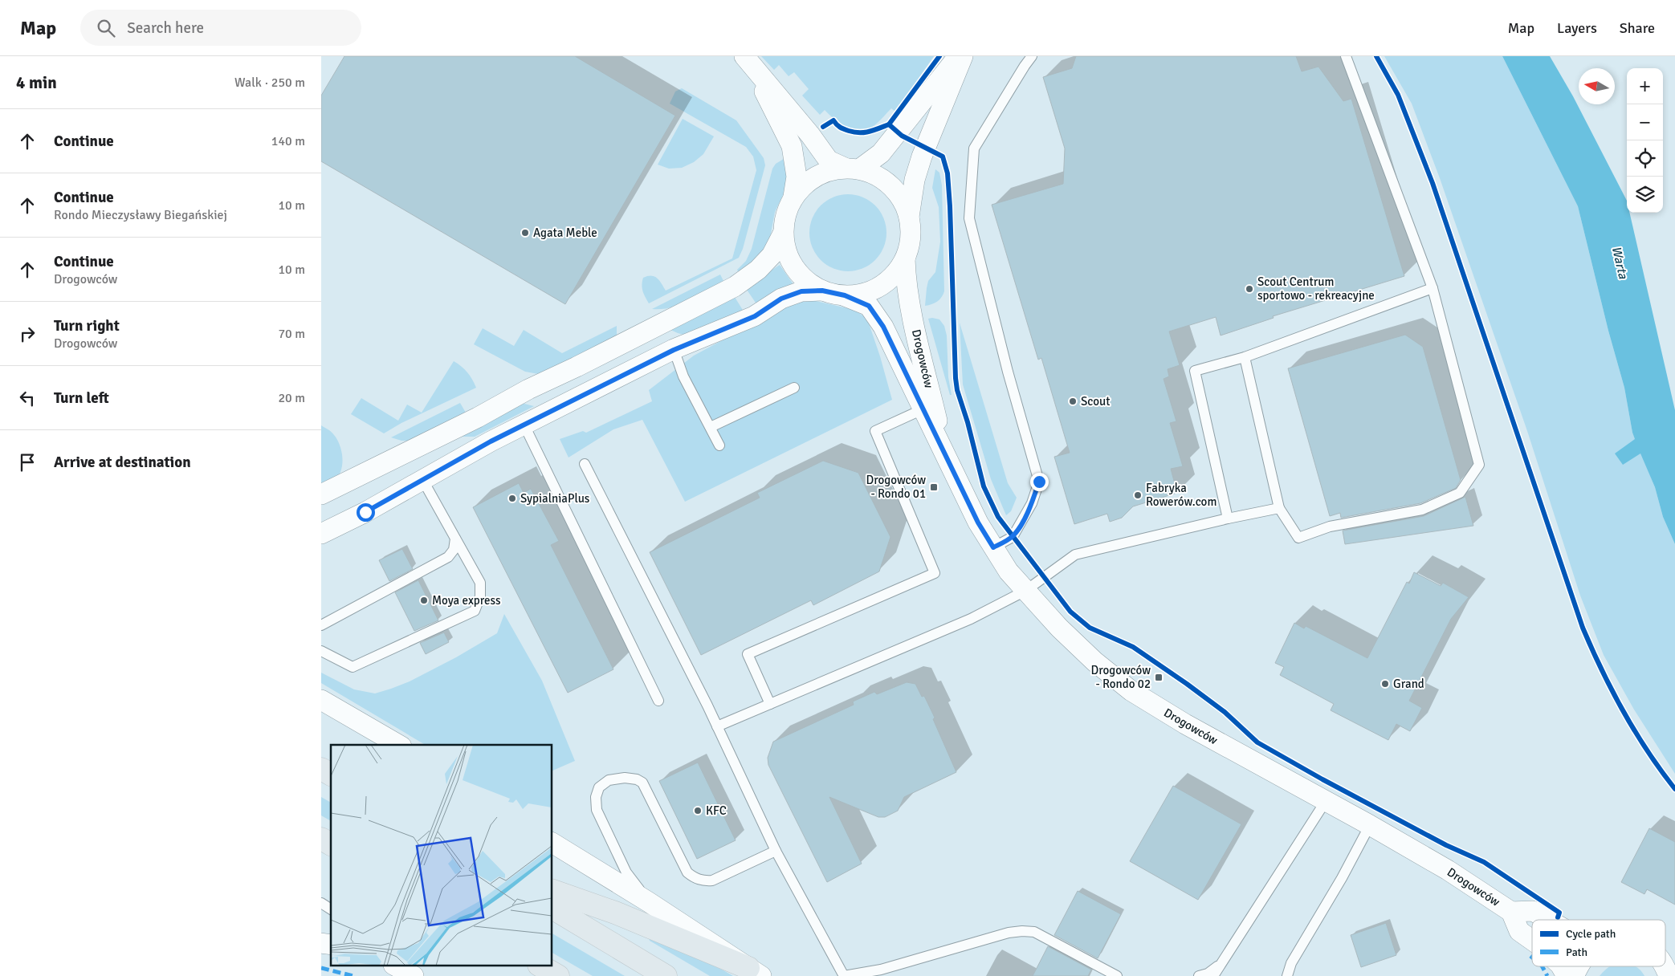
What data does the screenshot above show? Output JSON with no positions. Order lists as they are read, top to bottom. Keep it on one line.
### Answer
{"streets":{"street":["Drogowców"]},"water":["Warta"],"places":{"other":["Agata Meble","Scout Centrum sportowo - rekreacyjne","Scout","Fabryka Rowerów.com","SypialniaPlus","Moya express","Grand","KFC"],"transit":["Drogowców - Rondo 01","Drogowców - Rondo 02"]},"legend":["Cycle path","Path"],"north":"left","page":{"header":"Map","search":"Search here","nav":["Map","Layers","Share"],"heading":["4 min","Walk · 250 m"],"map_buttons":["+","−"],"list":[["Continue","140 m"],["Continue","Rondo Mieczysławy Biegańskiej","10 m"],["Continue","Drogowców","10 m"],["Turn right","Drogowców","70 m"],["Turn left","20 m"],"Arrive at destination"]}}
